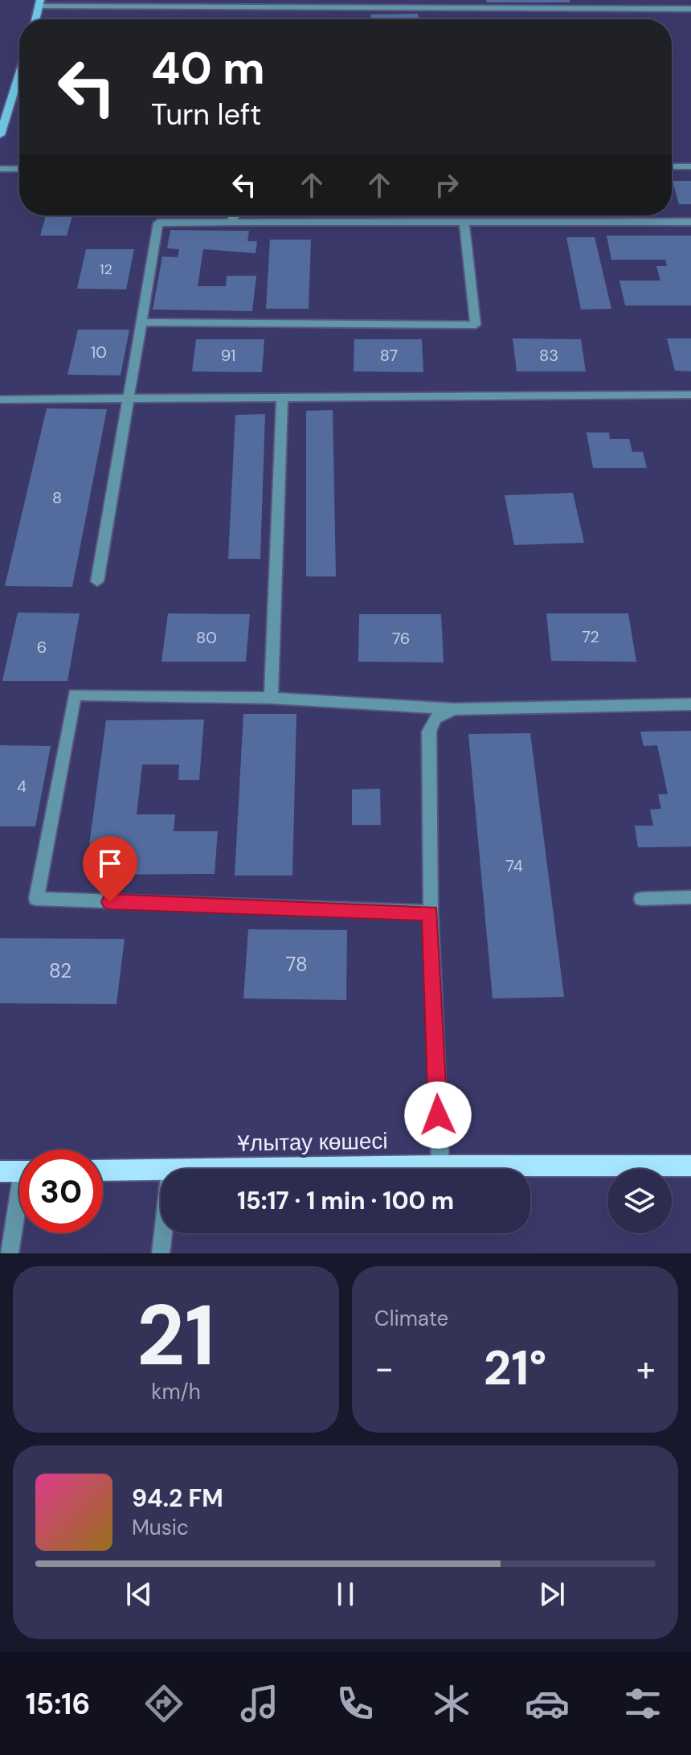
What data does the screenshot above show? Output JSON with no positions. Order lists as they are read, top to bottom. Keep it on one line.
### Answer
{"streets":{"main road":["Ұлытау көшесі"]},"house_numbers":["12","10","91","87","83","8","72","80","76","6","4","74","78","82"],"page":{"turn":["40 m","Turn left"],"limit":"30","trip":"15:17 · 1 min · 100 m","tile":[["21","km/h"],"Climate"],"heat":["−","21°","+"],"song":["94.2 FM","Music"],"tabs":"15:16"}}
